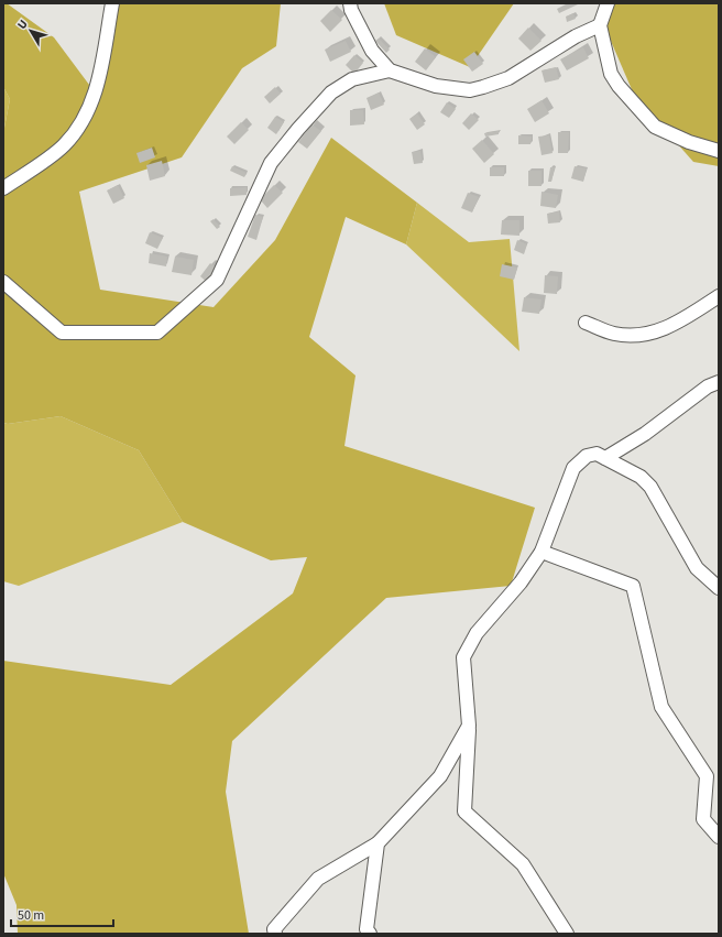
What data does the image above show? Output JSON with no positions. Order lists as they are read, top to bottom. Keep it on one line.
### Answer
{"scale_bar":"50 m","north":"top left"}
